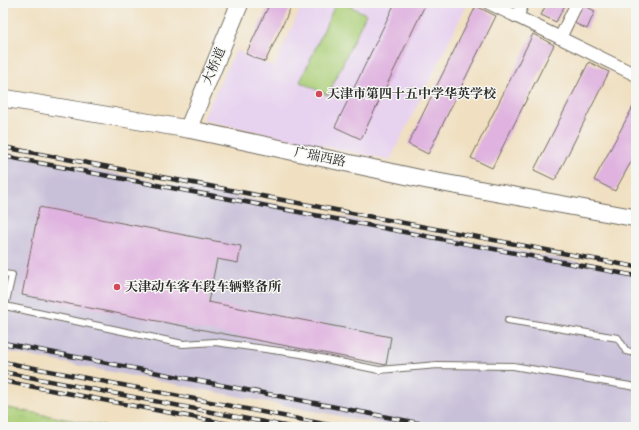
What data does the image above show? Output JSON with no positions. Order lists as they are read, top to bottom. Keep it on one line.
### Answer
{"streets":{"street":["大桥道","广瑞西路"]},"crossings":[["大桥道","广瑞西路"]],"places":["天津市第四十五中学华英学校","天津动车客车段车辆整备所"]}
